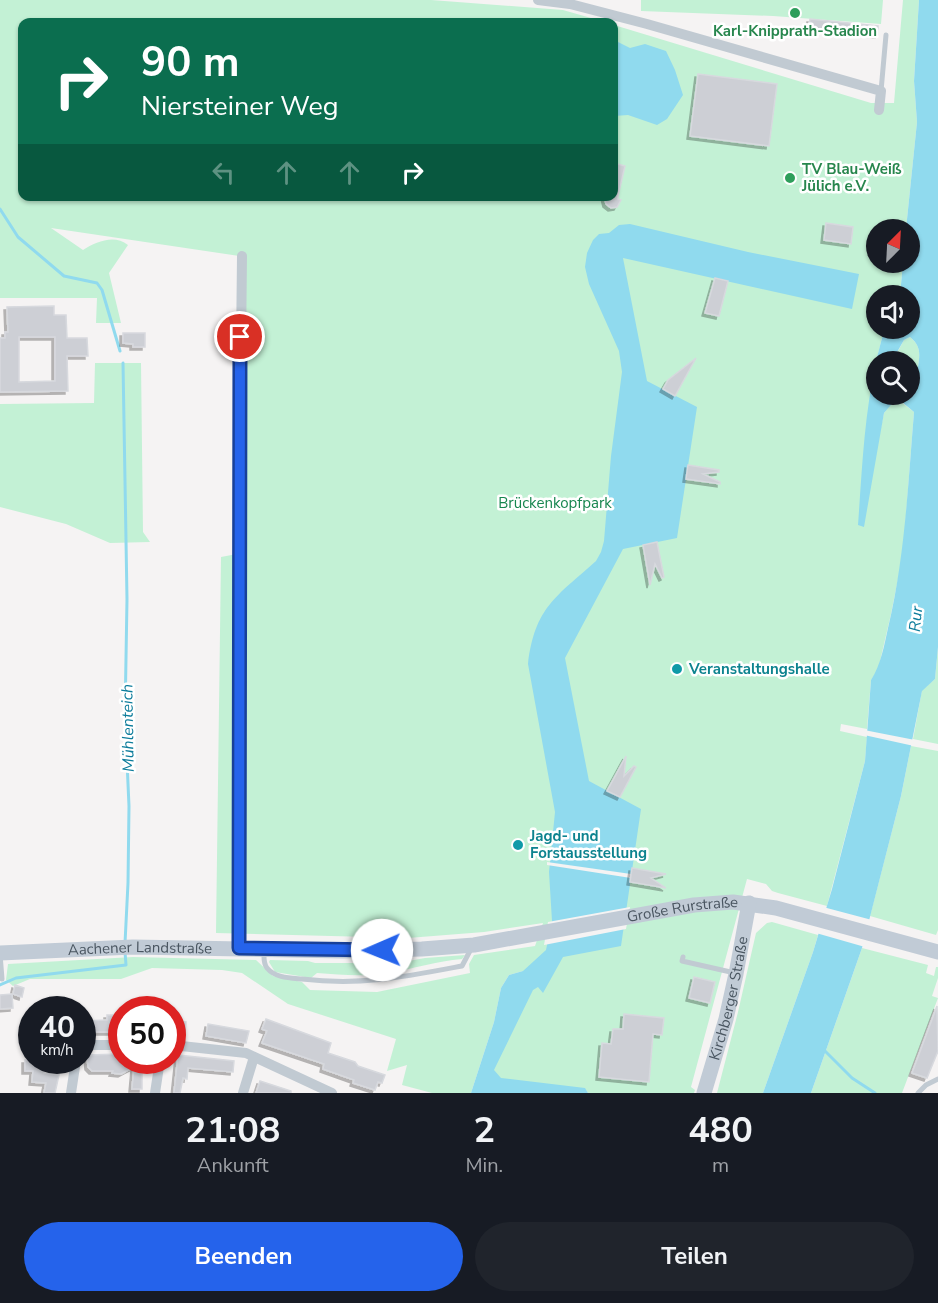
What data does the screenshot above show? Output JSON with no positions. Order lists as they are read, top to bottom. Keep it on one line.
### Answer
{"streets":{"main road":["Große Rurstraße","Aachener Landstraße","Kirchberger Straße"]},"crossings":[["Große Rurstraße","Aachener Landstraße"],["Große Rurstraße","Kirchberger Straße"]],"water":["Rur","Mühlenteich"],"parks":["Brückenkopfpark"],"places":["Karl-Knipprath-Stadion","TV Blau-Weiß Jülich e.V.","Veranstaltungshalle","Jagd- und Forstausstellung"],"north":"top right","page":{"turn":["90 m","Niersteiner Weg"],"speed":"40 km/h","limit":"50","eta":["21:08","Ankunft","2","Min.","480","m"],"buttons":["Beenden","Teilen"]}}
